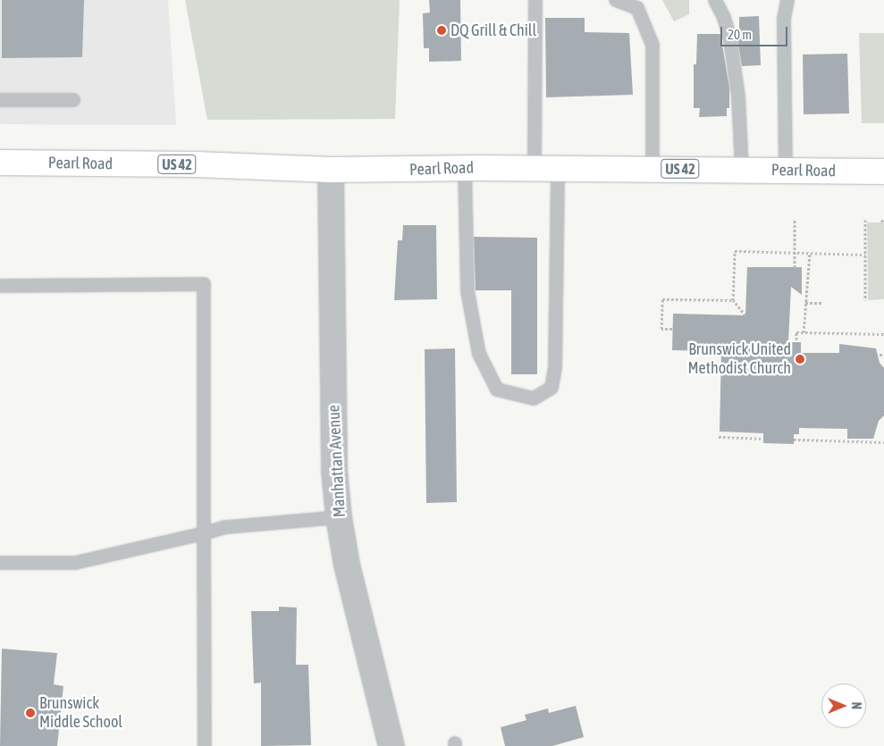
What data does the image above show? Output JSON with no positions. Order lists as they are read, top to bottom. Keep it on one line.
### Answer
{"streets":{"main road":["Pearl Road","US 42"],"street":["Manhattan Avenue"]},"crossings":[["Pearl Road","Manhattan Avenue"]],"places":["DQ Grill & Chill","Brunswick United Methodist Church","Brunswick Middle School"],"scale_bar":"20 m","north":"right"}
